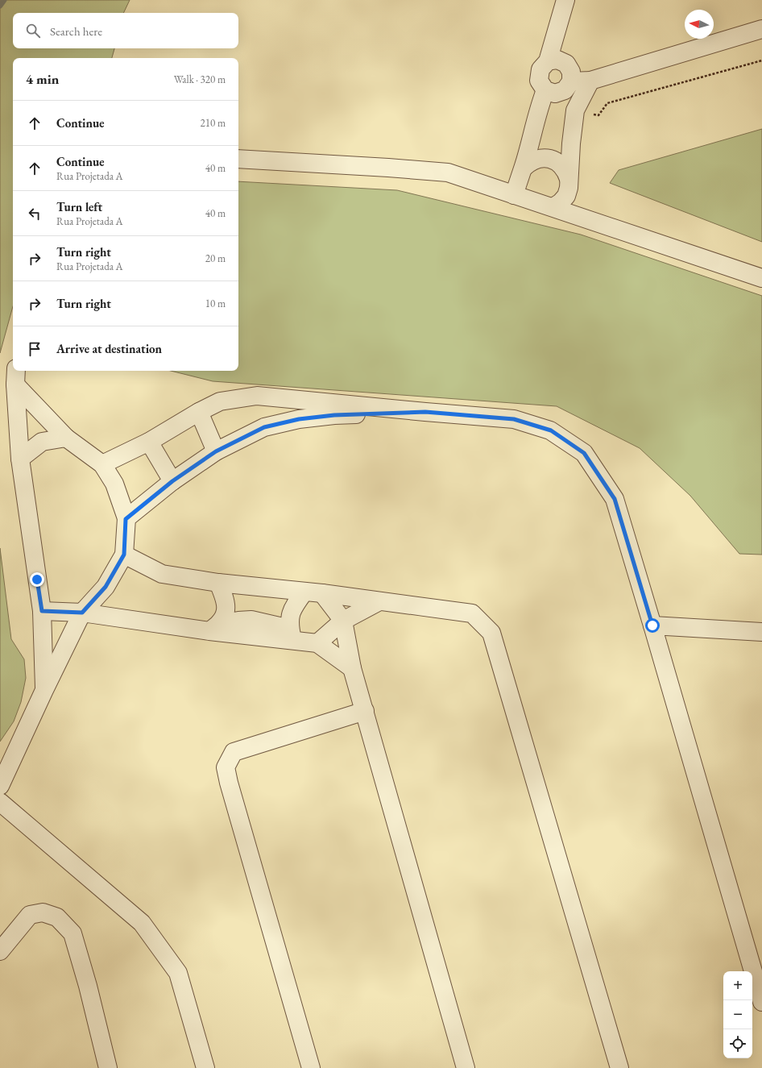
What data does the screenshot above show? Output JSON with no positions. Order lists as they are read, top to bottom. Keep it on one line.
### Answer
{"north":"left","page":{"search":"Search here","heading":["4 min","Walk · 320 m"],"list":[["Continue","210 m"],["Continue","Rua Projetada A","40 m"],["Turn left","Rua Projetada A","40 m"],["Turn right","Rua Projetada A","20 m"],["Turn right","10 m"],"Arrive at destination"],"map_buttons":["+","−"]}}
